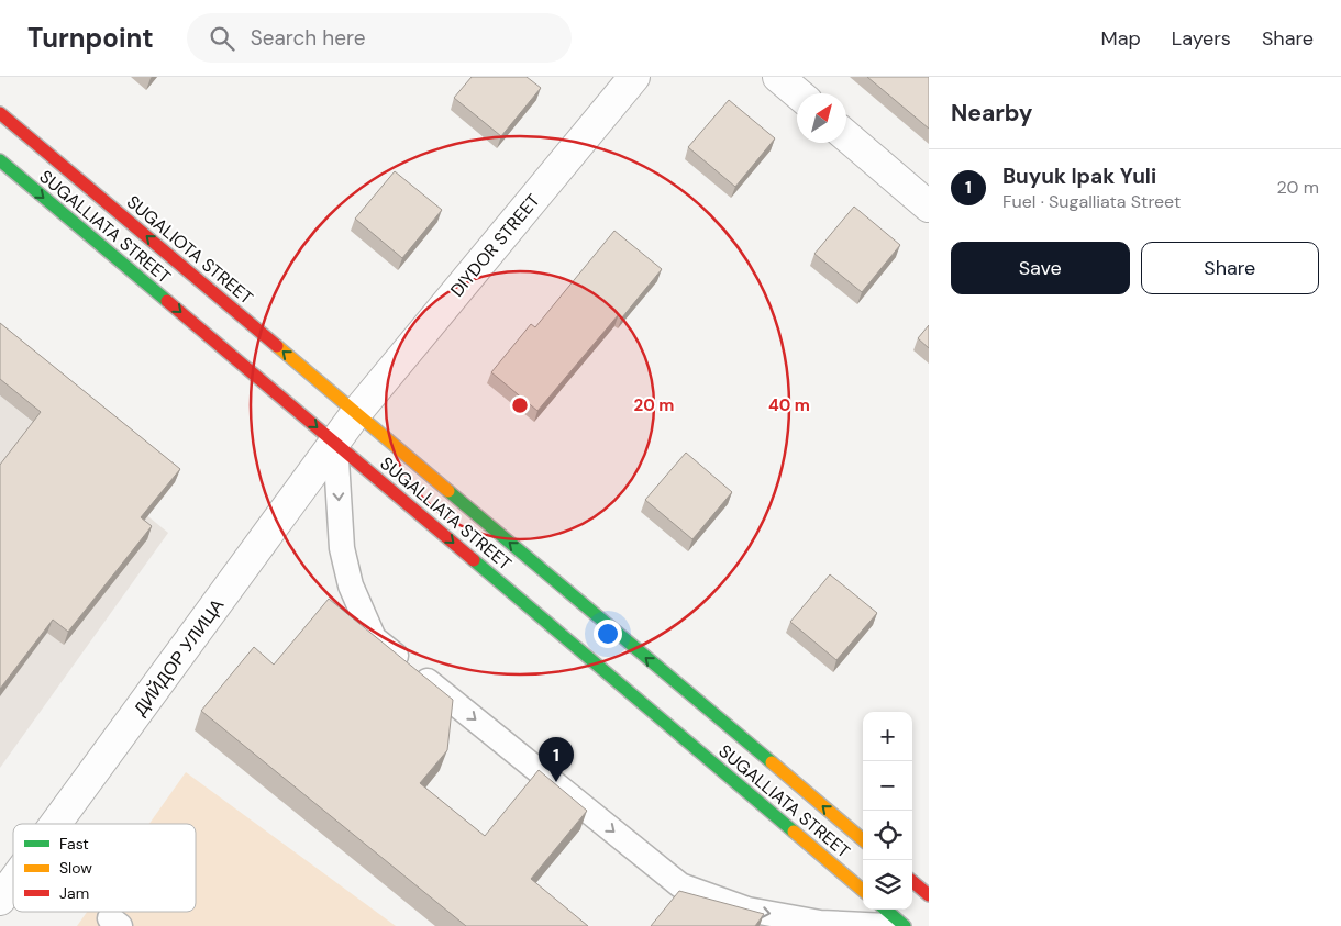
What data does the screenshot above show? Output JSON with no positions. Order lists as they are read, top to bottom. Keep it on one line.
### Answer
{"streets":{"main road":["SUGALLIATA STREET","SUGALIOTA STREET"],"street":["DIYDOR STREET","ДИЙДОР УЛИЦА"]},"crossings":[["SUGALLIATA STREET","DIYDOR STREET"],["SUGALLIATA STREET","SUGALIOTA STREET"],["SUGALLIATA STREET","ДИЙДОР УЛИЦА"],["DIYDOR STREET","SUGALIOTA STREET"],["DIYDOR STREET","ДИЙДОР УЛИЦА"],["SUGALIOTA STREET","ДИЙДОР УЛИЦА"]],"one_way":["SUGALIOTA STREET"],"legend":["Fast","Slow","Jam"],"north":"top right","page":{"header":"Turnpoint","search":"Search here","nav":["Map","Layers","Share"],"heading":"Nearby","list":[{"mark":"1","name":"Buyuk Ipak Yuli","note":"Fuel · Sugalliata Street","value":"20 m"}],"buttons":["Save","Share"],"map_buttons":["+","−"],"pins":"1"},"rings":["20 m","40 m"]}
